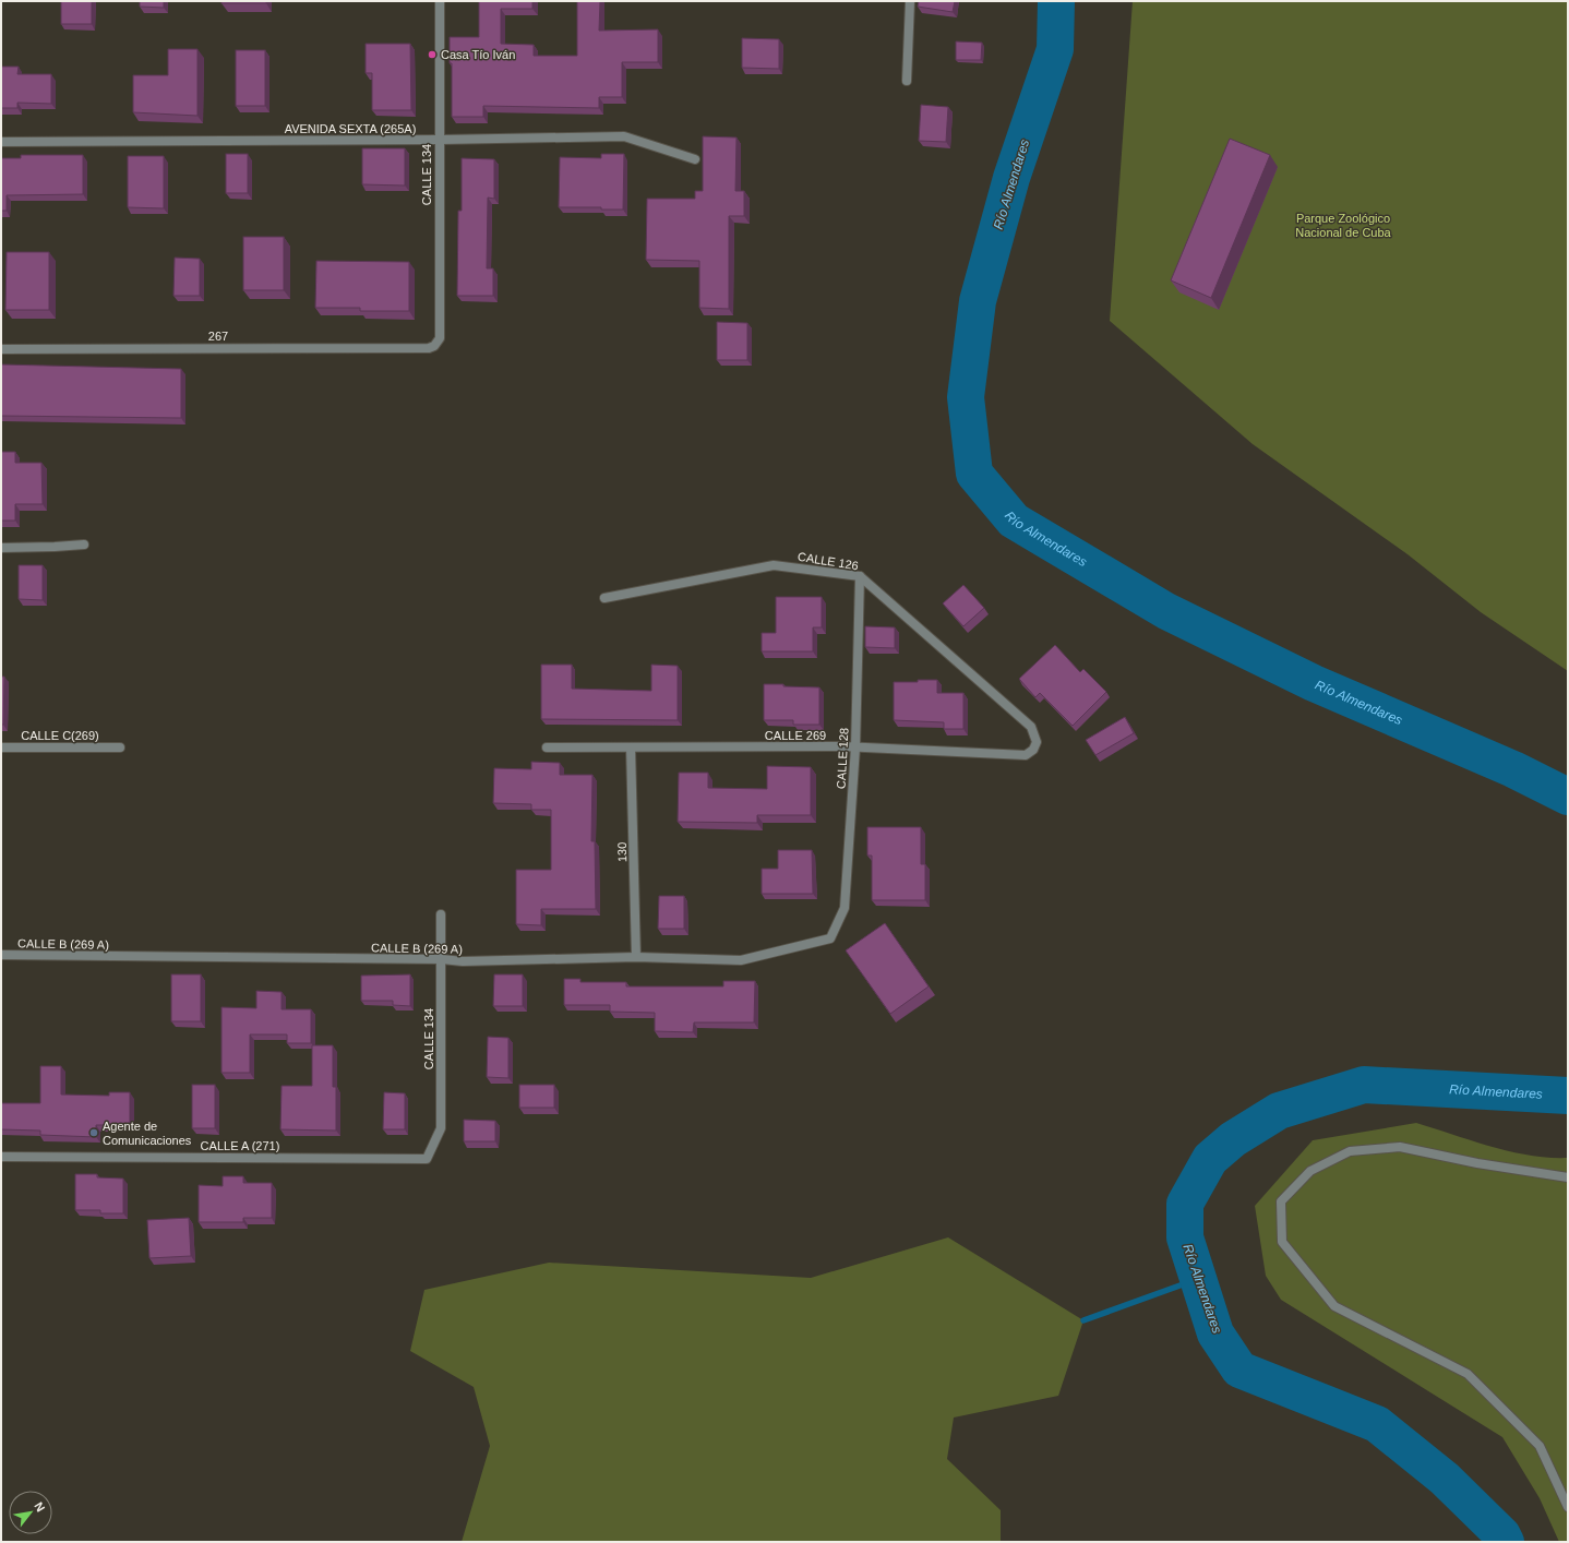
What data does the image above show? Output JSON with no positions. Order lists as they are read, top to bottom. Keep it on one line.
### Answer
{"streets":{"street":["AVENIDA SEXTA (265A)","CALLE 134","267","CALLE 126","CALLE C(269)","CALLE 269","CALLE 128","130","CALLE B (269 A)","CALLE A (271)"]},"crossings":[["AVENIDA SEXTA (265A)","CALLE 134"],["CALLE 134","267"],["CALLE 134","CALLE B (269 A)"],["CALLE 134","CALLE A (271)"],["CALLE 126","CALLE 269"],["CALLE 126","CALLE 128"],["CALLE 269","CALLE 128"],["CALLE 269","130"],["CALLE 128","CALLE B (269 A)"],["130","CALLE B (269 A)"]],"water":["Río Almendares"],"parks":["Parque Zoológico Nacional de Cuba"],"places":["Casa Tío Iván","Agente de Comunicaciones"],"north":"top right"}
